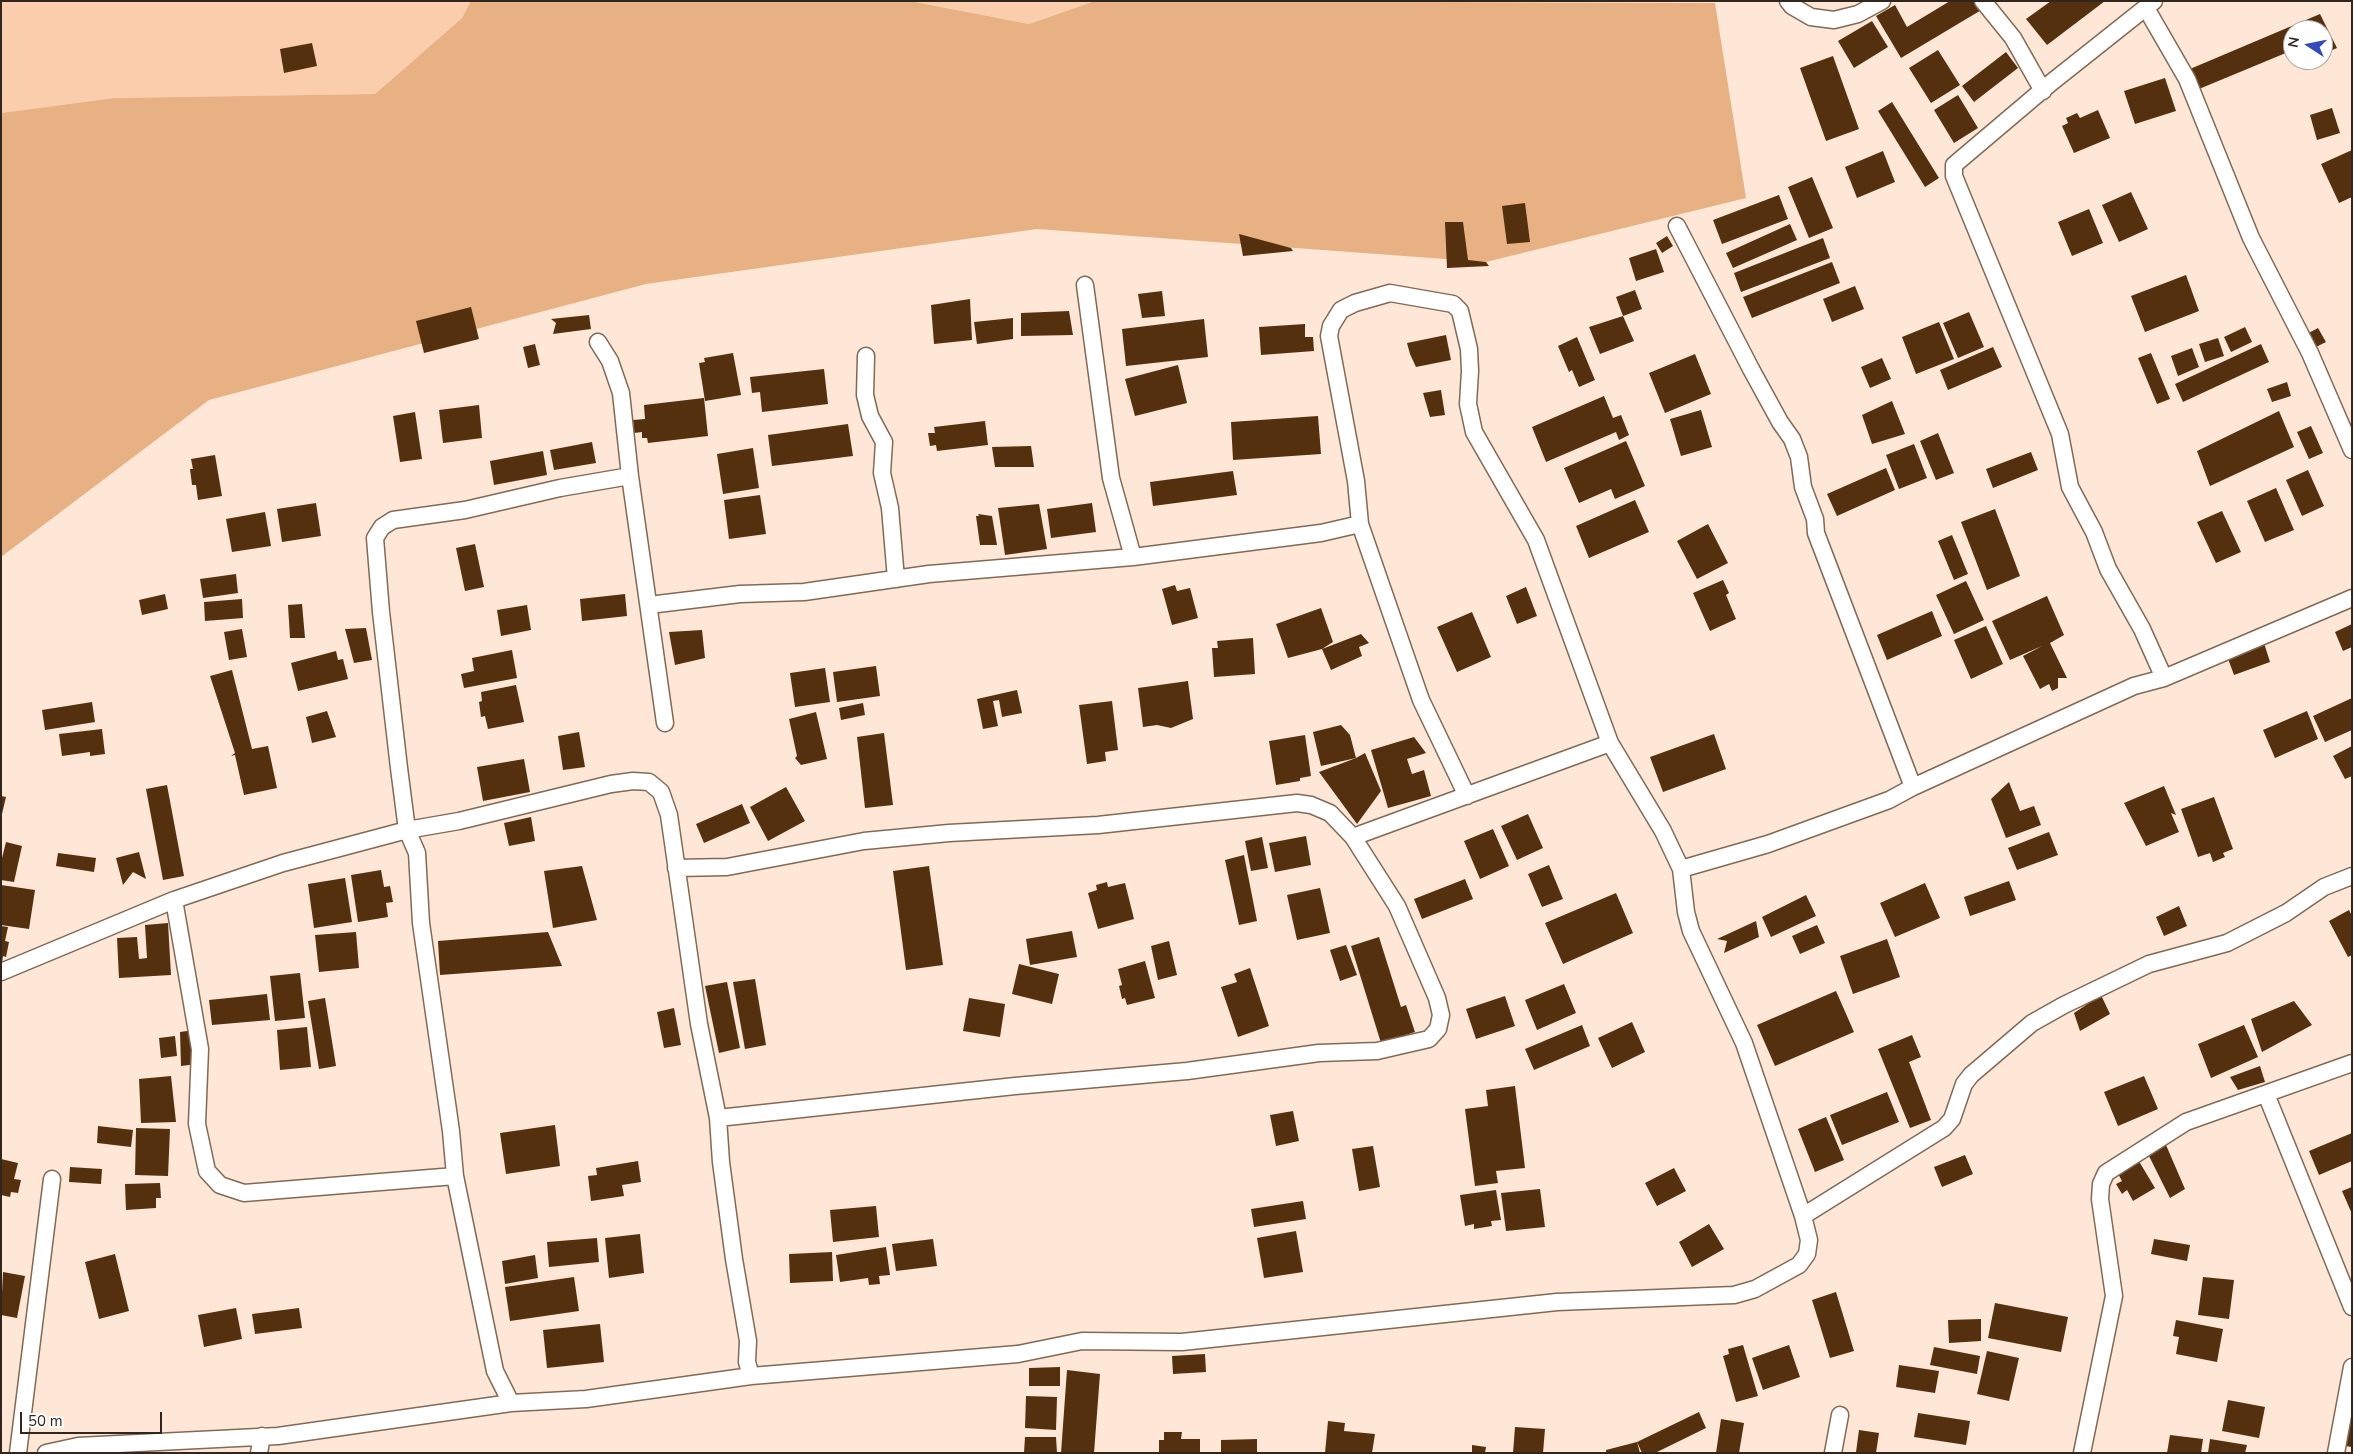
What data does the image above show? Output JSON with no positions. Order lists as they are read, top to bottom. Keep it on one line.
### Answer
{"scale_bar":"50 m","north":"left"}
